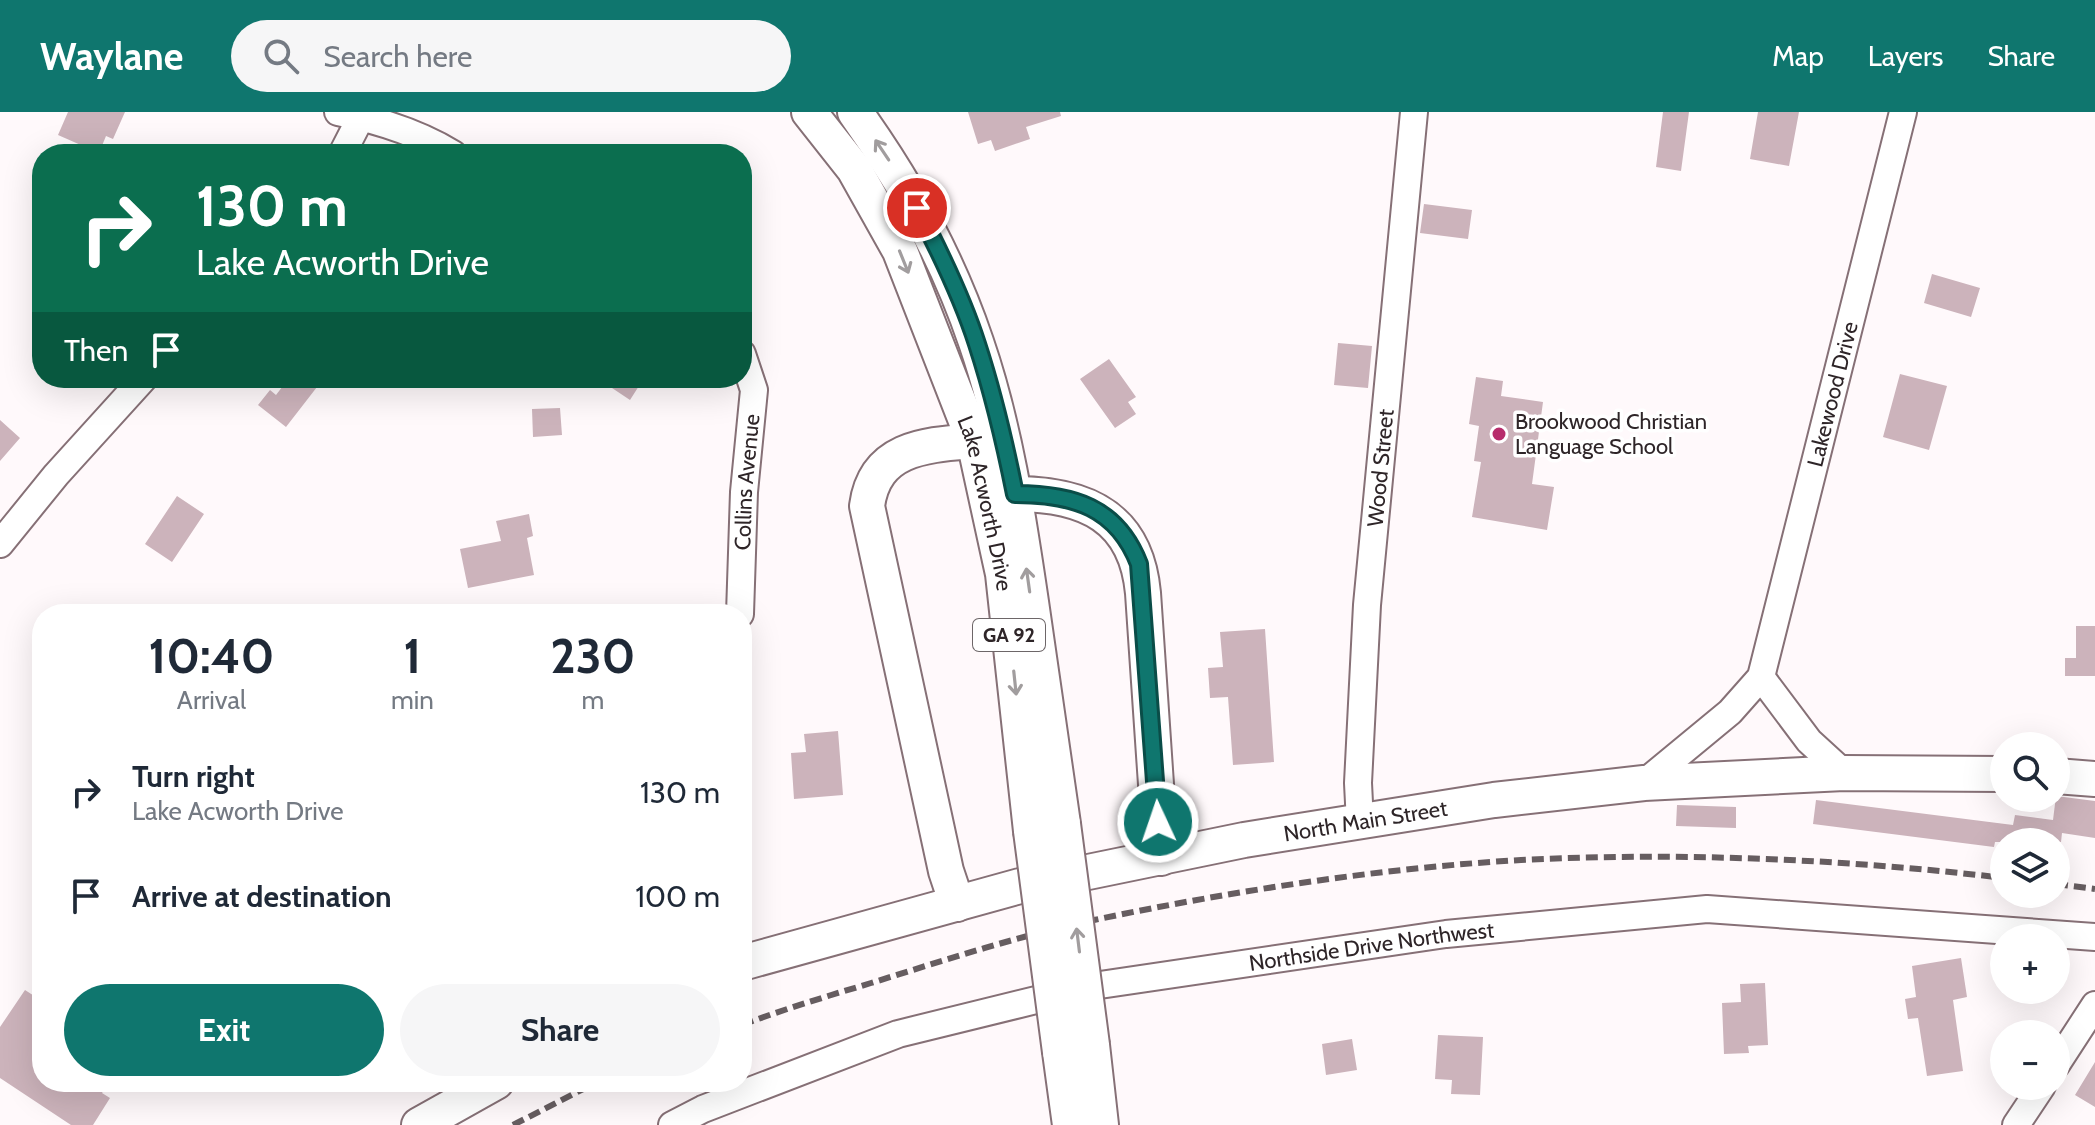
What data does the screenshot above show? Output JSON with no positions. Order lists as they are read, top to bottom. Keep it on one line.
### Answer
{"streets":{"main road":["Lake Acworth Drive","GA 92","North Main Street"],"street":["Lakewood Drive","Wood Street","Collins Avenue","Northside Drive Northwest"]},"crossings":[["Lakewood Drive","North Main Street"],["Wood Street","North Main Street"]],"places":["Brookwood Christian Language School"],"page":{"header":"Waylane","search":"Search here","nav":["Map","Layers","Share"],"turn":["130 m","Lake Acworth Drive"],"then":"Then","eta":["10:40","Arrival","1","min","230","m"],"map_buttons":["+","−"],"list":[{"name":"Turn right","note":"Lake Acworth Drive","value":"130 m"},{"name":"Arrive at destination","value":"100 m"}],"buttons":["Exit","Share"]}}
